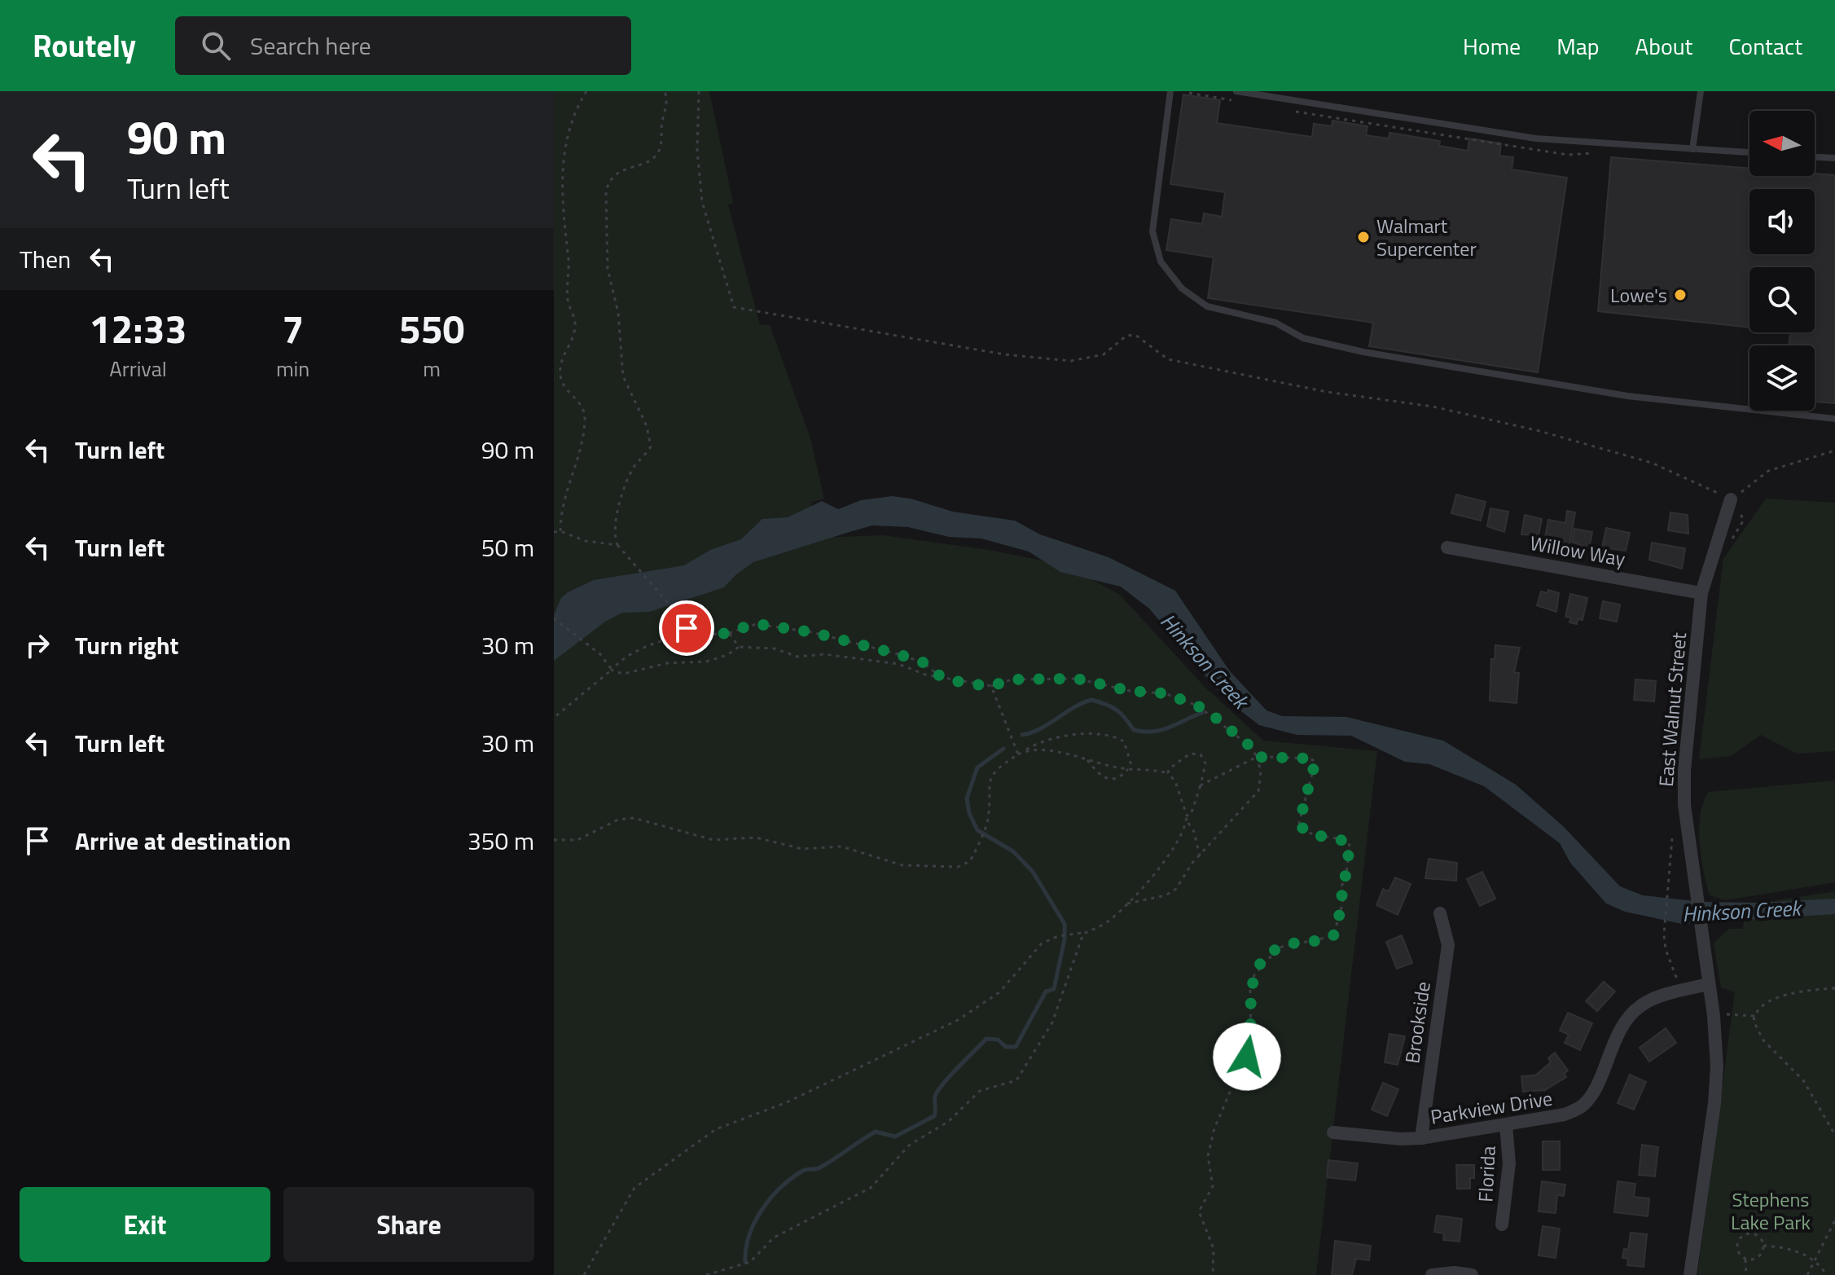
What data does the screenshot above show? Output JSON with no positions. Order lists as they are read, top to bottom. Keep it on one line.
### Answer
{"streets":{"street":["Willow Way","East Walnut Street","Brookside","Parkview Drive","Florida"]},"crossings":[["Willow Way","East Walnut Street"],["East Walnut Street","Parkview Drive"],["Brookside","Parkview Drive"],["Parkview Drive","Florida"]],"water":["Hinkson Creek"],"parks":["Stephens Lake Park"],"places":["Walmart Supercenter","Lowe's"],"north":"left","page":{"header":"Routely","search":"Search here","nav":["Home","Map","About","Contact"],"turn":["90 m","Turn left"],"then":"Then","eta":["12:33","Arrival","7","min","550","m"],"list":[{"name":"Turn left","value":"90 m"},{"name":"Turn left","value":"50 m"},{"name":"Turn right","value":"30 m"},{"name":"Turn left","value":"30 m"},{"name":"Arrive at destination","value":"350 m"}],"buttons":["Exit","Share"]}}
